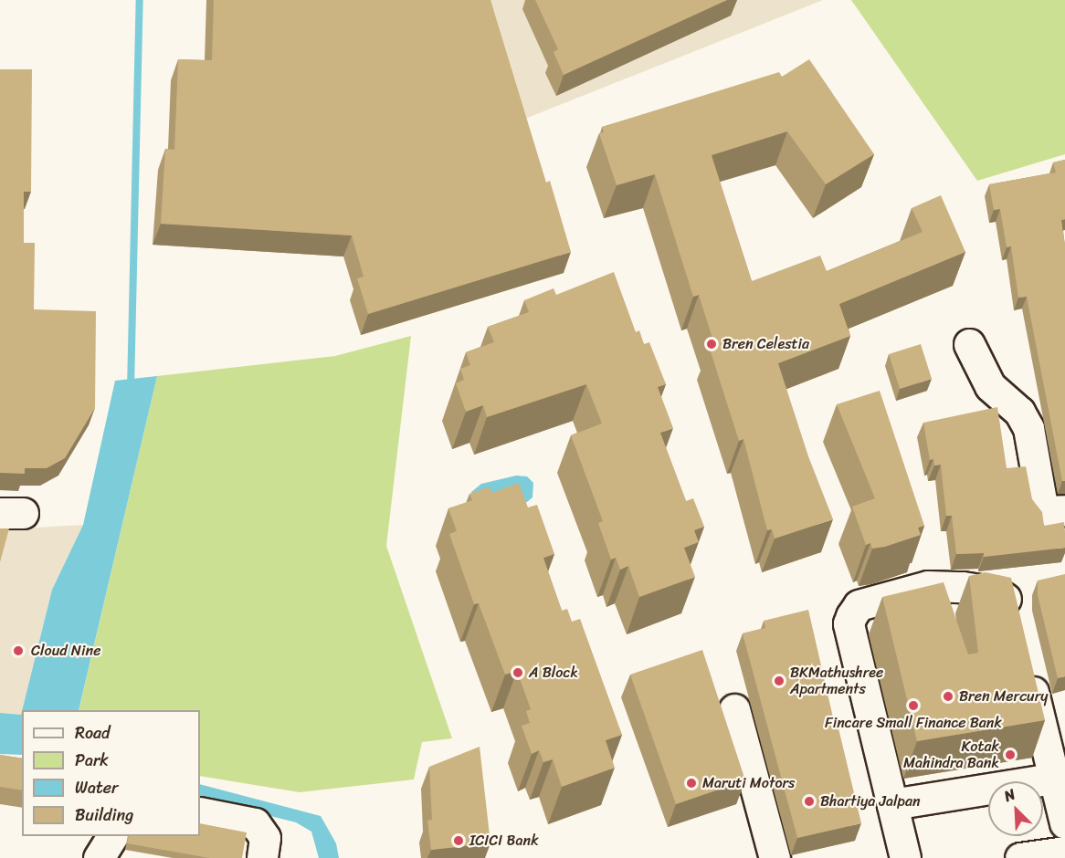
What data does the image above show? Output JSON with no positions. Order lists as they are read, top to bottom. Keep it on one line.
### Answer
{"places":["Bren Celestia","Cloud Nine","A Block","BKMathushree Apartments","Bren Mercury","Fincare Small Finance Bank","Kotak Mahindra Bank","Maruti Motors","Bhartiya Jalpan","ICICI Bank"],"legend":["Road","Park","Water","Building"],"north":"top left"}
